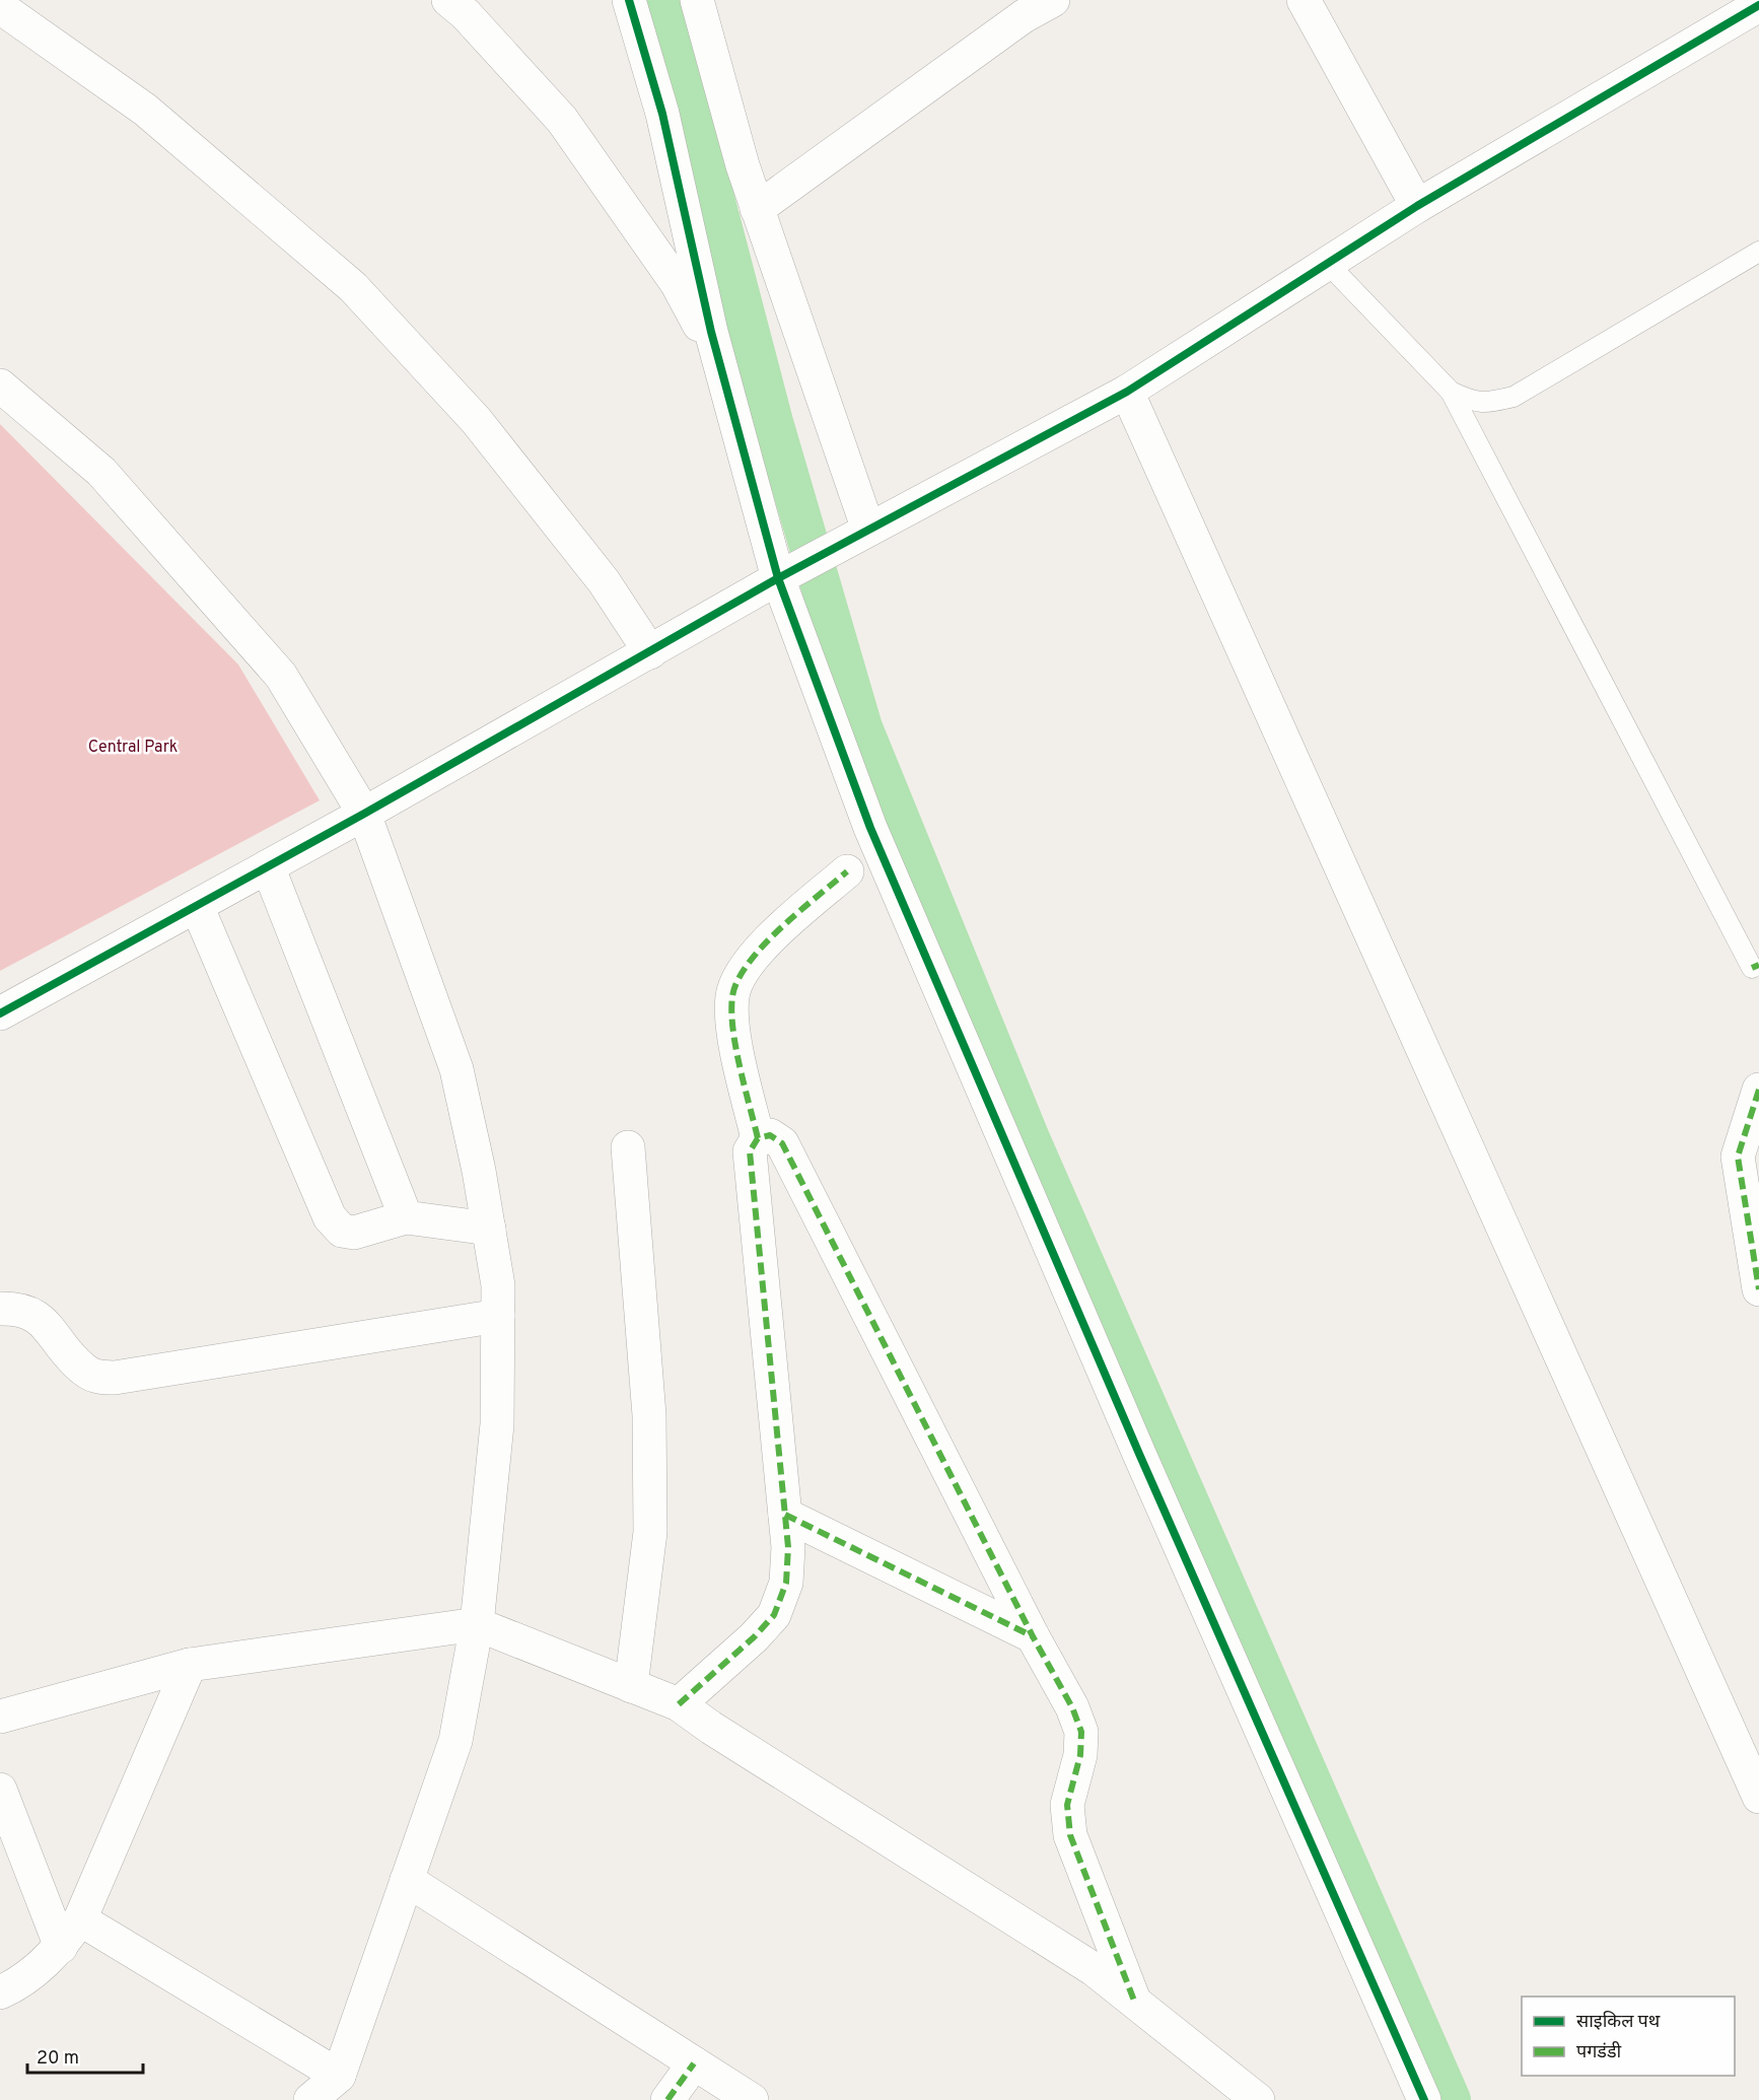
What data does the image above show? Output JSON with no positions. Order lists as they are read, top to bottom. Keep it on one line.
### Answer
{"parks":["Central Park"],"legend":["साइकिल पथ","पगडंडी"],"scale_bar":"20 m"}
